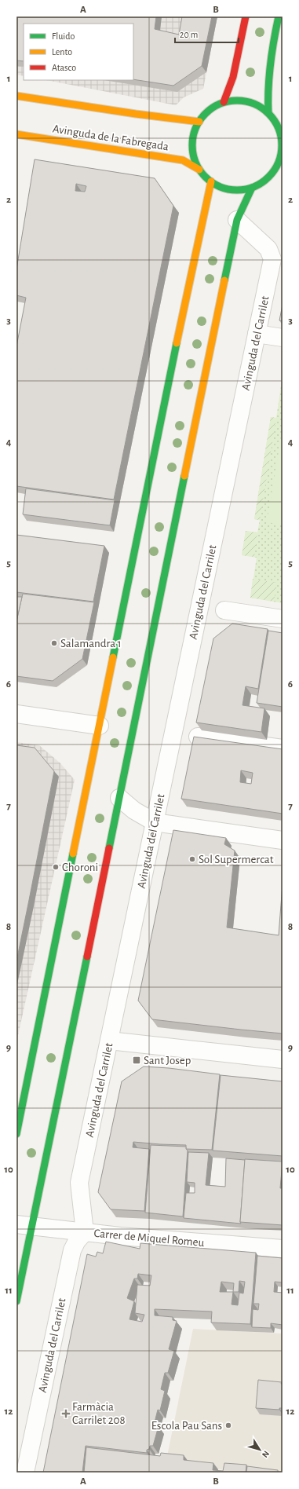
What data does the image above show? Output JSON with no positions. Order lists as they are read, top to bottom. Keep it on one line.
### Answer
{"streets":{"main road":["Avinguda de la Fabregada"],"street":["Avinguda del Carrilet","Carrer de Miquel Romeu"]},"crossings":[["Avinguda del Carrilet","Carrer de Miquel Romeu"]],"places":{"other":["Salamandra 1","Sol Supermercat","Choroni","Escola Pau Sans"],"transit":["Sant Josep"],"health":["Farmàcia Carrilet 208"]},"legend":["Fluido","Lento","Atasco"],"scale_bar":"20 m","north":"bottom right","grid":{"columns":["A","B"],"rows":["1","2","3","4","5","6","7","8","9","10","11","12"]}}
